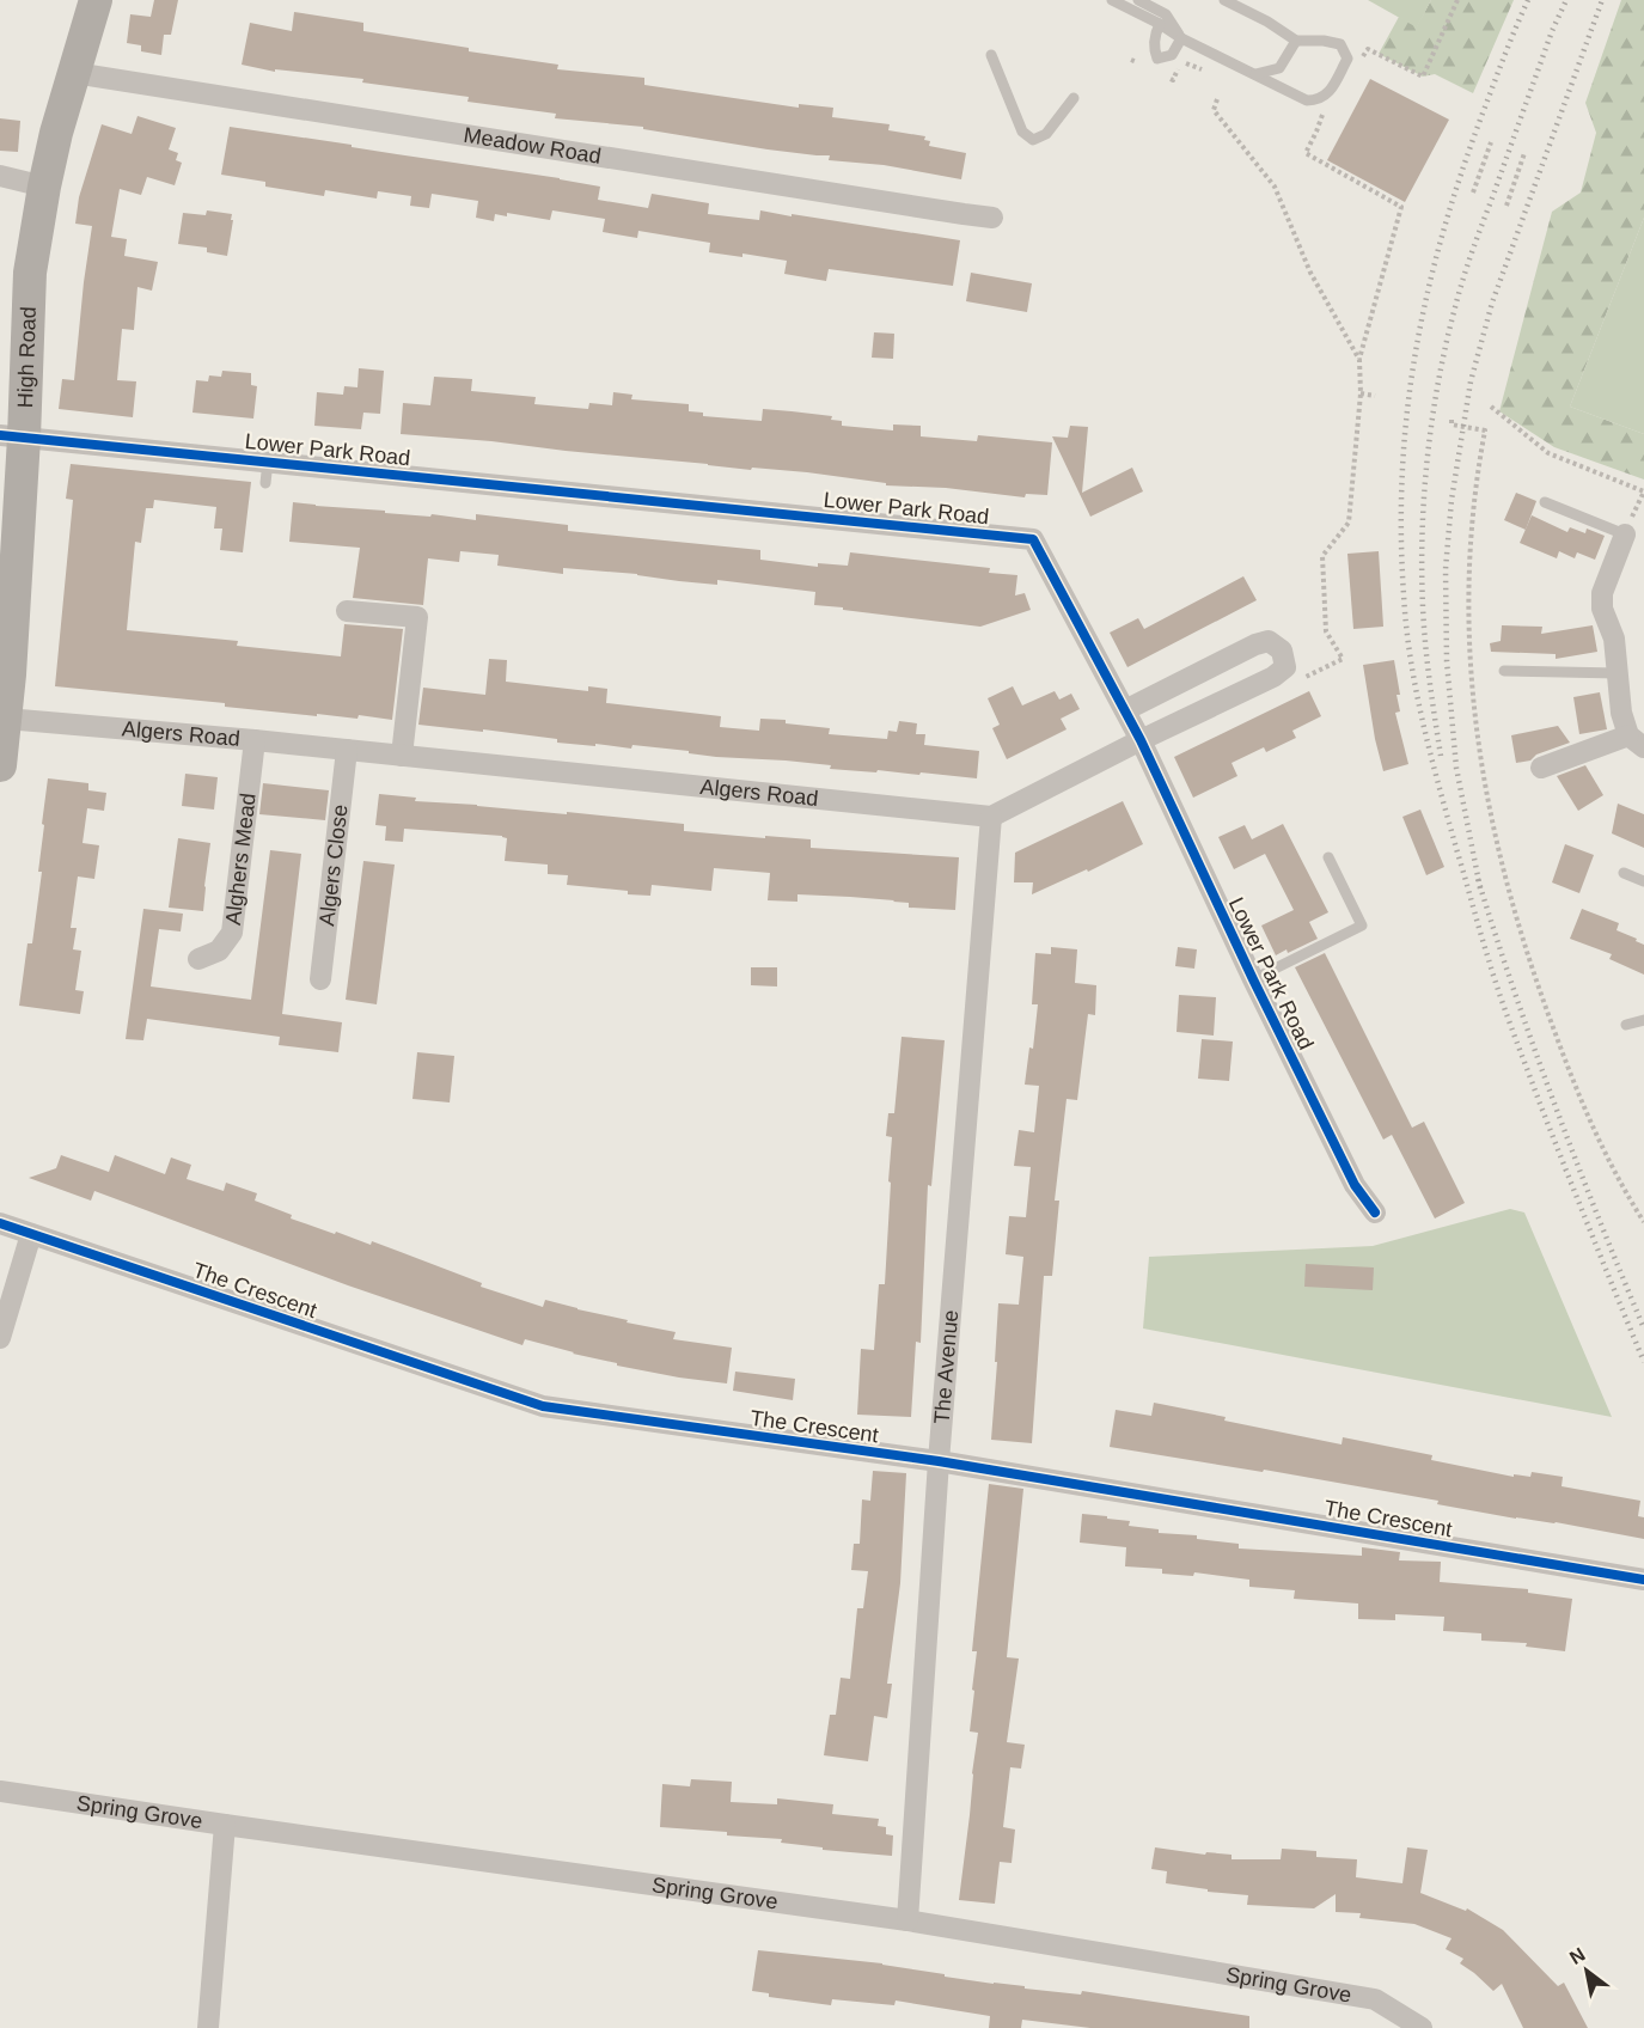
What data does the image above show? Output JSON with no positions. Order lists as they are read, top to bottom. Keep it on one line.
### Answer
{"streets":{"main road":["High Road"],"street":["Meadow Road","Lower Park Road","Algers Road","Alghers Mead","Algers Close","The Crescent","The Avenue","Spring Grove"]},"crossings":[["Meadow Road","High Road"],["High Road","Lower Park Road"],["High Road","Algers Road"],["Algers Road","Alghers Mead"],["Algers Road","Algers Close"],["Algers Road","The Avenue"],["The Crescent","The Avenue"],["The Avenue","Spring Grove"]],"north":"top left"}
